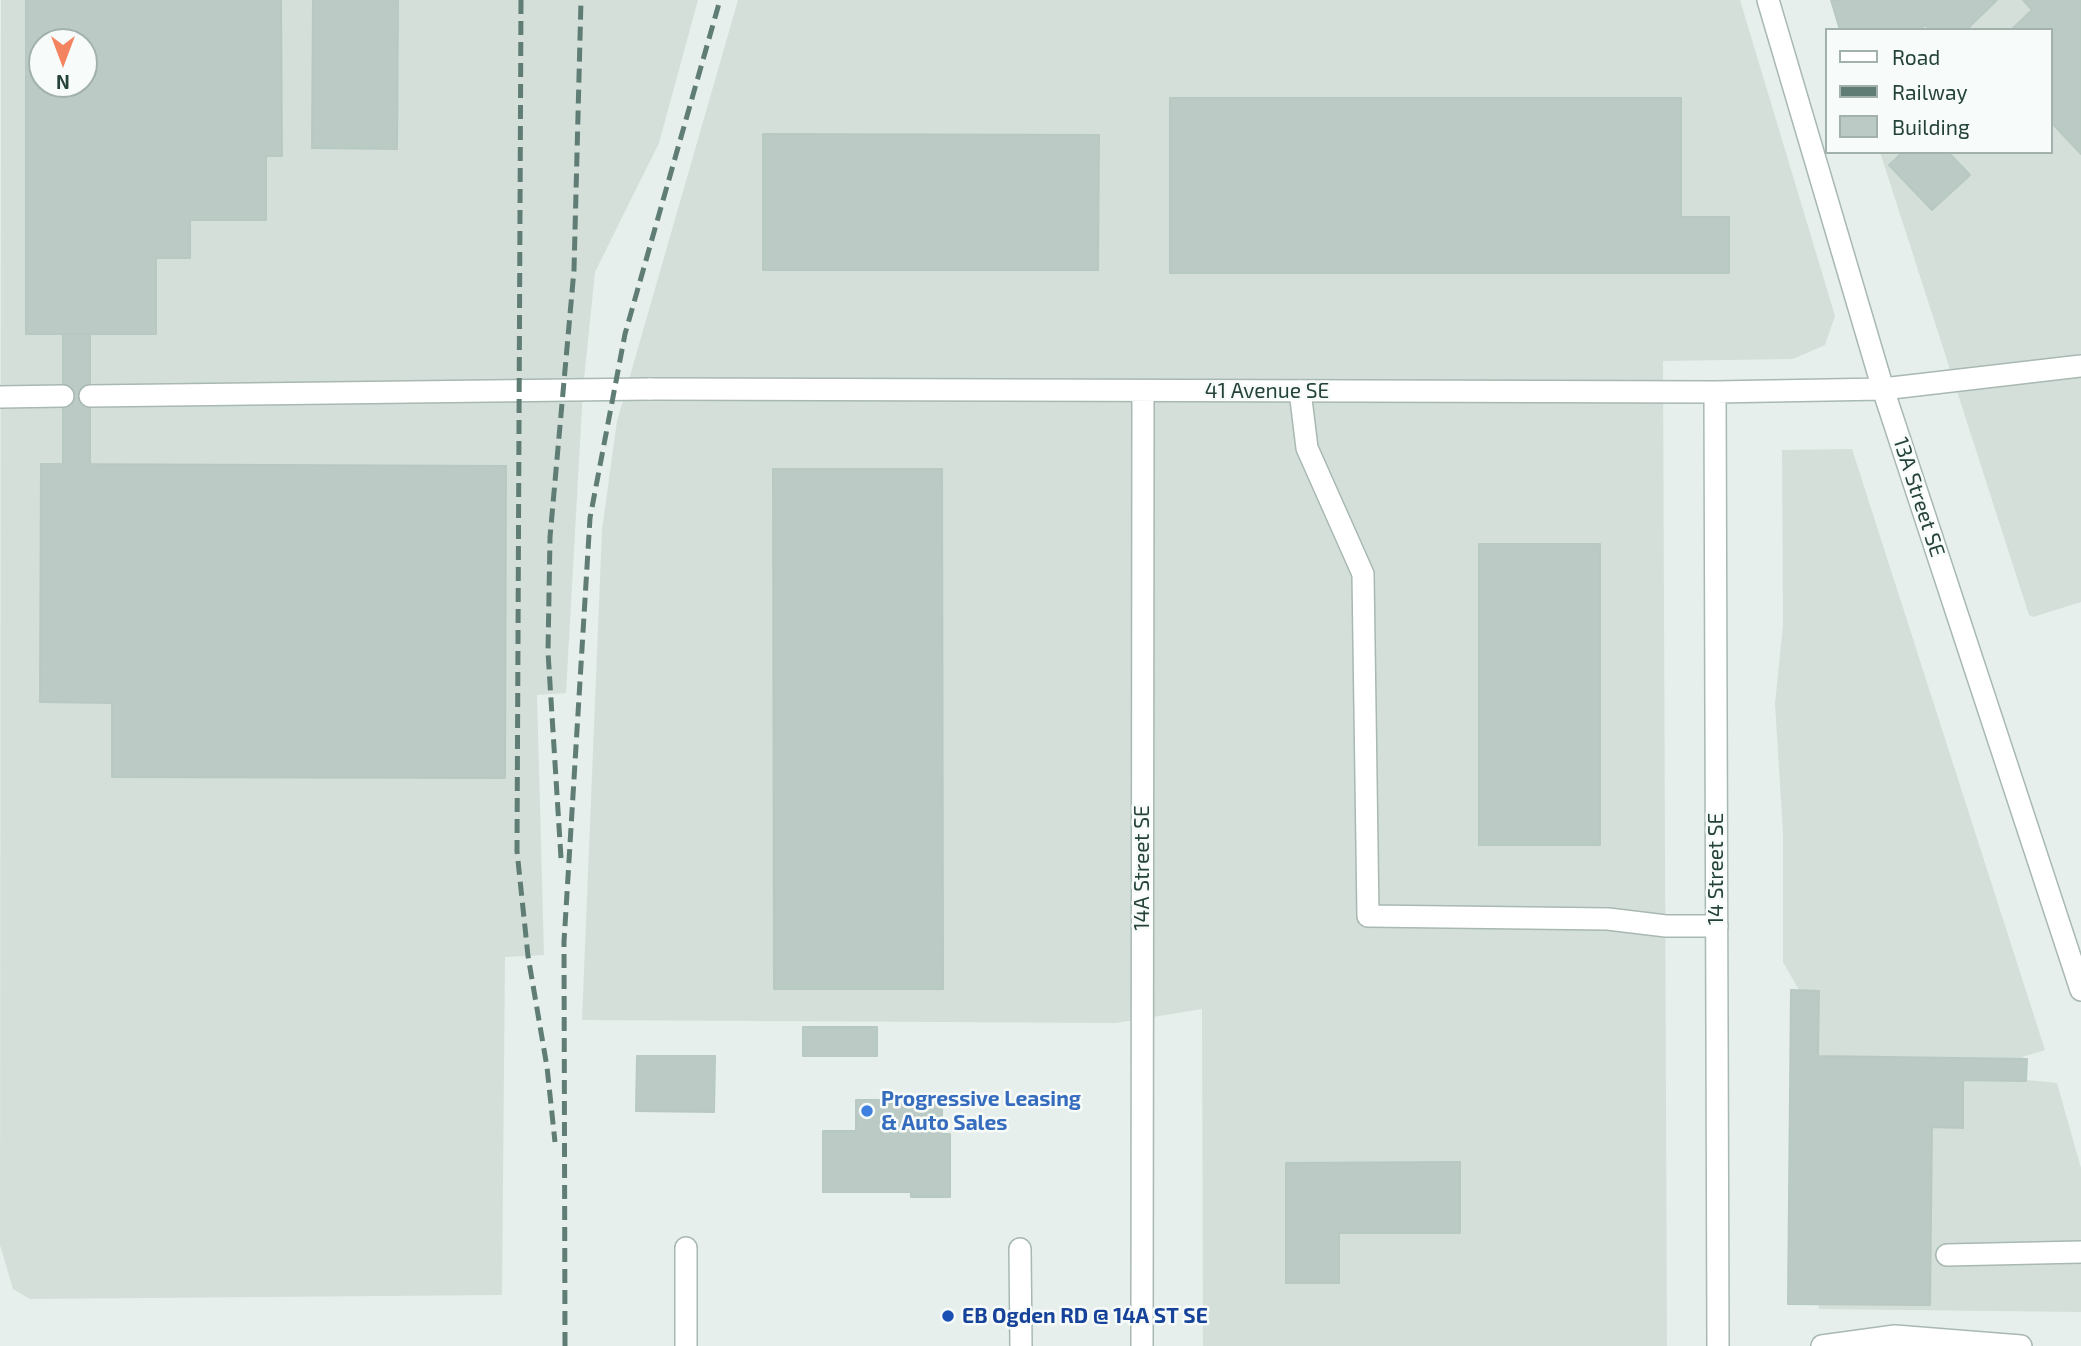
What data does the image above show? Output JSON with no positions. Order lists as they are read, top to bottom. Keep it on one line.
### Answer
{"streets":{"street":["41 Avenue SE","13A Street SE","14A Street SE","14 Street SE"]},"crossings":[["41 Avenue SE","13A Street SE"],["41 Avenue SE","14A Street SE"],["41 Avenue SE","14 Street SE"]],"places":["Progressive Leasing & Auto Sales","EB Ogden RD @ 14A ST SE"],"legend":["Road","Railway","Building"],"north":"bottom"}
